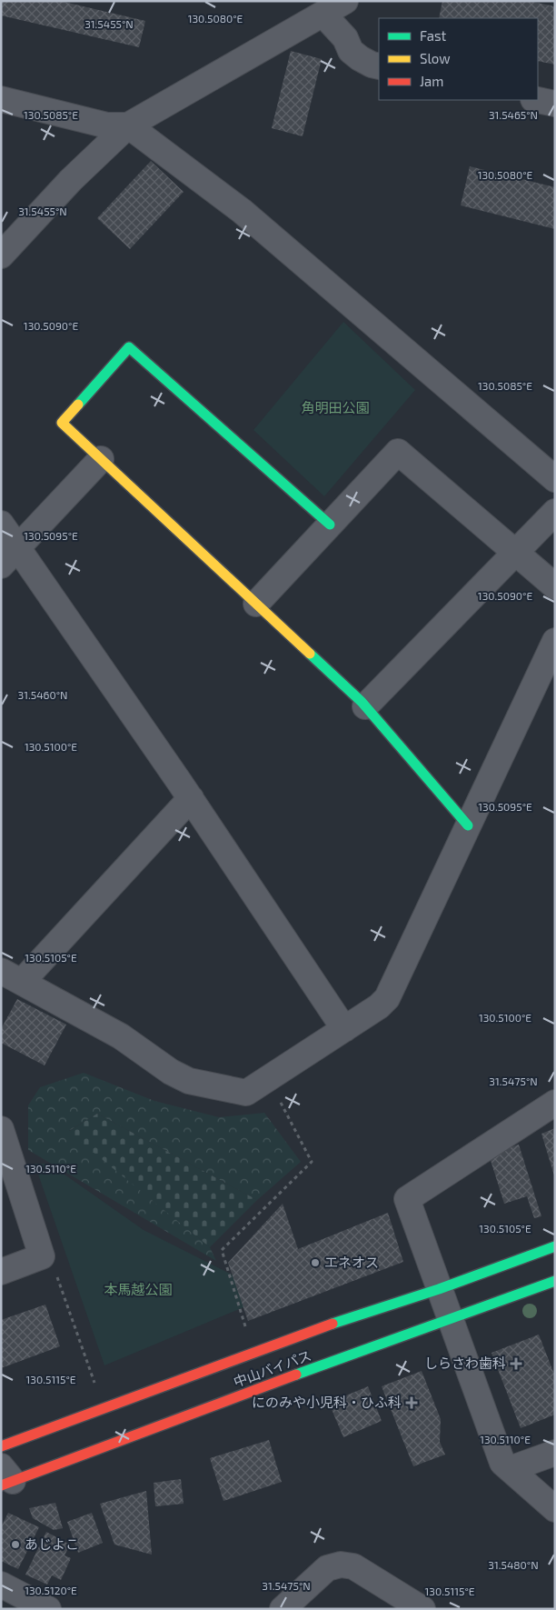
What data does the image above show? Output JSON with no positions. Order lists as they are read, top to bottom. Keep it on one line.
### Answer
{"streets":{"street":["中山バイパス"]},"parks":["角明田公園","本馬越公園"],"places":{"other":["エネオス","あじよこ"],"health":["しらさわ歯科","にのみや小児科・ひふ科"]},"legend":["Fast","Slow","Jam"],"coordinates":["130.5080°E","31.5455°N","130.5085°E","31.5465°N","130.5090°E","130.5095°E","31.5460°N","130.5100°E","130.5105°E","31.5475°N","130.5110°E","130.5115°E","31.5480°N","130.5120°E"]}
